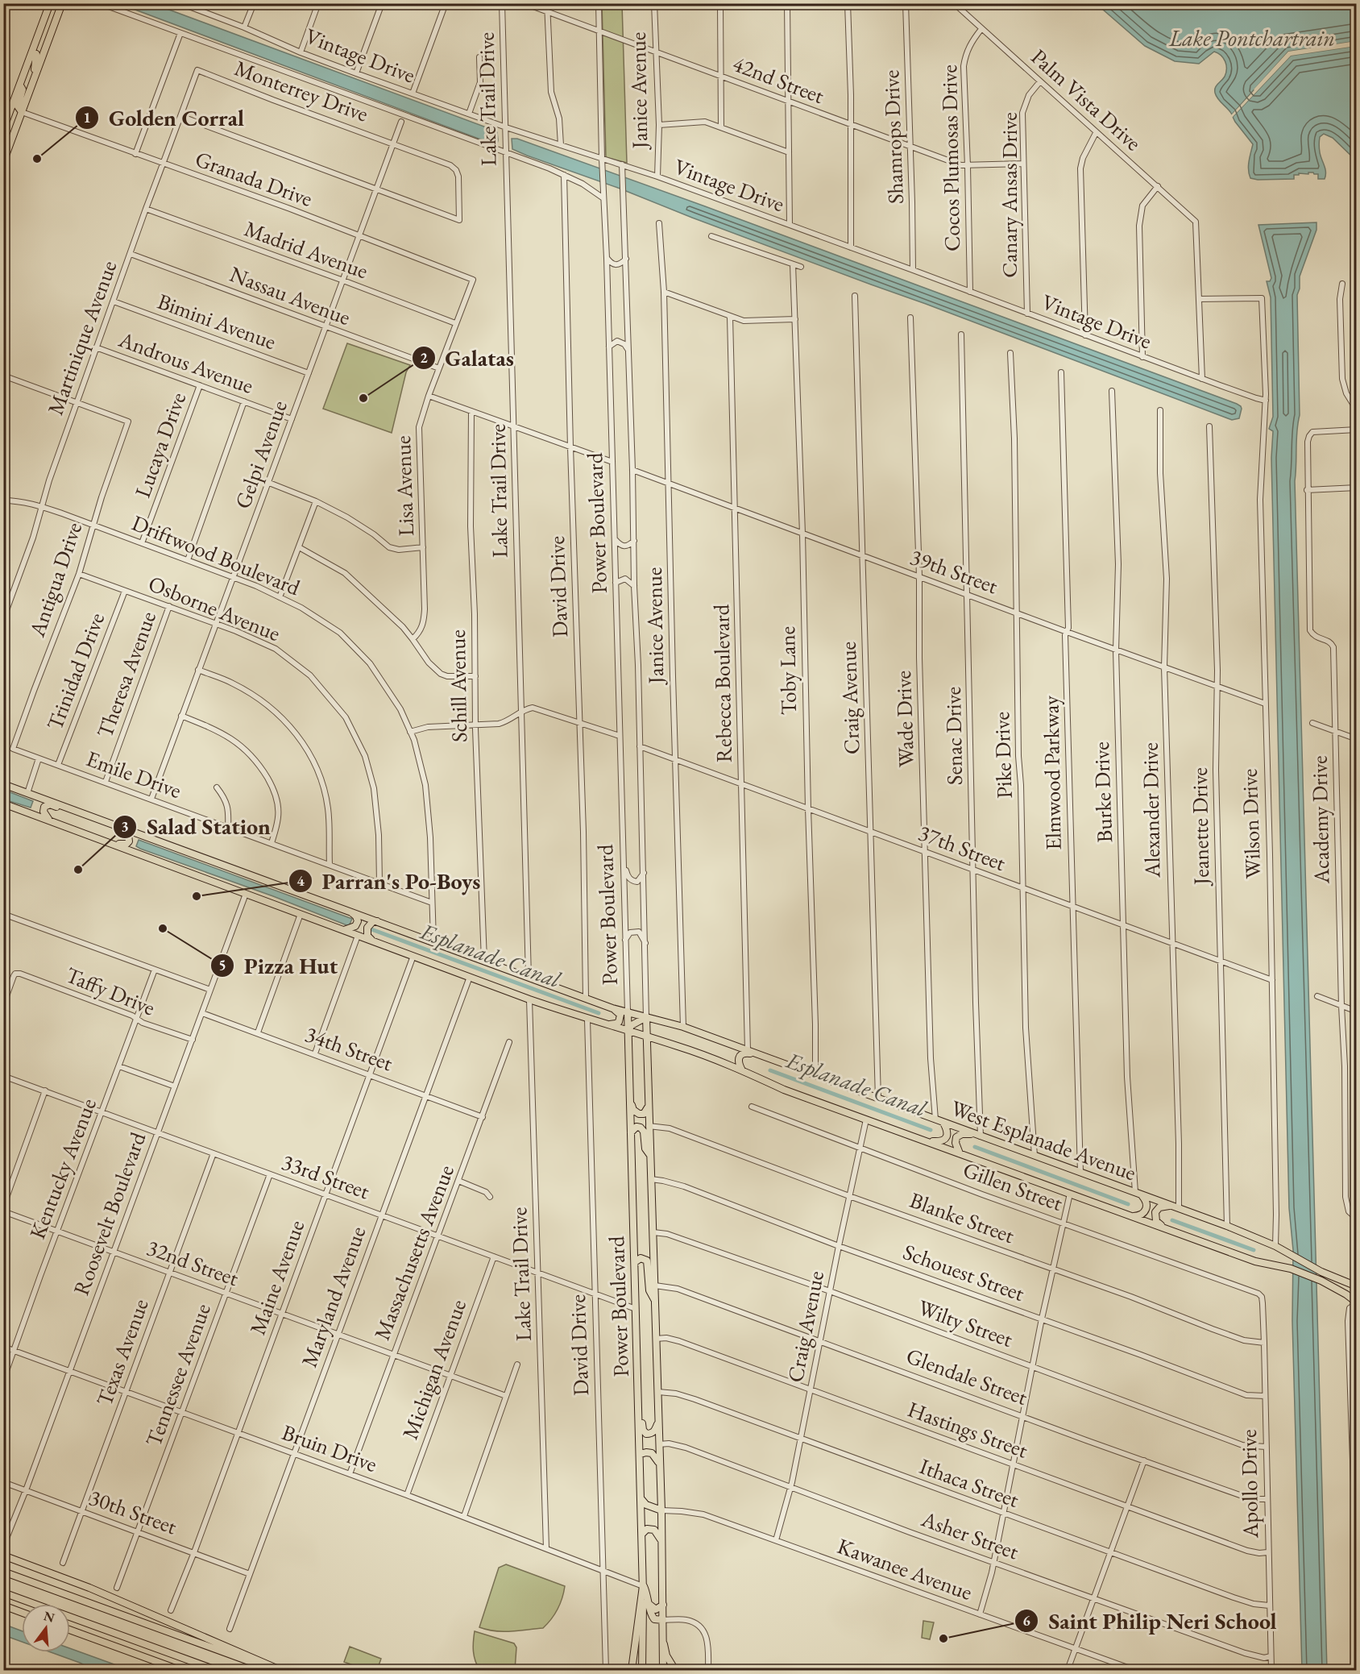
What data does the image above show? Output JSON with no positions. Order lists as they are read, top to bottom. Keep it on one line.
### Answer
{"streets":{"main road":["Power Boulevard","West Esplanade Avenue"],"street":["Vintage Drive","42nd Street","Janice Avenue","Monterrey Drive","Lake Trail Drive","Palm Vista Drive","Shamrops Drive","Cocos Plumosas Drive","Granada Drive","Canary Ansas Drive","Madrid Avenue","Nassau Avenue","Bimini Avenue","Martinique Avenue","Androus Avenue","Lucaya Drive","Gelpi Avenue","Lisa Avenue","Driftwood Boulevard","39th Street","Antigua Drive","David Drive","Osborne Avenue","Toby Lane","Trinidad Drive","Theresa Avenue","Rebecca Boulevard","Schill Avenue","Craig Avenue","Wade Drive","Senac Drive","Pike Drive","Elmwood Parkway","Emile Drive","Burke Drive","Alexander Drive","Academy Drive","Wilson Drive","Jeanette Drive","37th Street","Taffy Drive","34th Street","Kentucky Avenue","33rd Street","Gillen Street","Roosevelt Boulevard","Blanke Street","Massachusetts Avenue","32nd Street","Schouest Street","Maine Avenue","Maryland Avenue","Wilty Street","Texas Avenue","Michigan Avenue","Tennessee Avenue","Glendale Street","Hastings Street","Bruin Drive","Ithaca Street","Apollo Drive","30th Street","Asher Street","Kawanee Avenue"]},"crossings":[["Vintage Drive","Janice Avenue"],["Vintage Drive","Lake Trail Drive"],["Vintage Drive","Shamrops Drive"],["Vintage Drive","Cocos Plumosas Drive"],["Vintage Drive","Canary Ansas Drive"],["Vintage Drive","Power Boulevard"],["Vintage Drive","David Drive"],["Vintage Drive","Wilson Drive"],["42nd Street","Janice Avenue"],["42nd Street","Shamrops Drive"],["42nd Street","Cocos Plumosas Drive"],["42nd Street","Canary Ansas Drive"],["42nd Street","Power Boulevard"],["Janice Avenue","39th Street"],["Janice Avenue","37th Street"],["Janice Avenue","West Esplanade Avenue"],["Monterrey Drive","Martinique Avenue"],["Monterrey Drive","Gelpi Avenue"],["Lake Trail Drive","West Esplanade Avenue"],["Lake Trail Drive","33rd Street"],["Lake Trail Drive","Bruin Drive"],["Palm Vista Drive","Cocos Plumosas Drive"],["Palm Vista Drive","Canary Ansas Drive"],["Palm Vista Drive","Wilson Drive"],["Granada Drive","Martinique Avenue"],["Granada Drive","Gelpi Avenue"],["Granada Drive","Lisa Avenue"],["Madrid Avenue","Martinique Avenue"],["Madrid Avenue","Gelpi Avenue"],["Madrid Avenue","Lisa Avenue"],["Nassau Avenue","Martinique Avenue"],["Nassau Avenue","Gelpi Avenue"],["Nassau Avenue","Lisa Avenue"],["Bimini Avenue","Martinique Avenue"],["Bimini Avenue","Gelpi Avenue"],["Martinique Avenue","Androus Avenue"],["Martinique Avenue","Driftwood Boulevard"],["Martinique Avenue","Antigua Drive"],["Androus Avenue","Lucaya Drive"],["Androus Avenue","Gelpi Avenue"],["Lucaya Drive","Driftwood Boulevard"],["Gelpi Avenue","Driftwood Boulevard"],["Gelpi Avenue","Osborne Avenue"],["Gelpi Avenue","Emile Drive"],["Power Boulevard","39th Street"],["Power Boulevard","37th Street"],["Power Boulevard","West Esplanade Avenue"],["Power Boulevard","33rd Street"],["Power Boulevard","Blanke Street"],["Power Boulevard","Schouest Street"],["Power Boulevard","Wilty Street"],["Power Boulevard","Glendale Street"],["Power Boulevard","Hastings Street"],["Power Boulevard","Bruin Drive"],["Power Boulevard","Ithaca Street"],["Power Boulevard","Asher Street"],["Power Boulevard","Kawanee Avenue"],["Driftwood Boulevard","Antigua Drive"],["Driftwood Boulevard","Emile Drive"],["Driftwood Boulevard","West Esplanade Avenue"],["39th Street","Toby Lane"],["39th Street","Rebecca Boulevard"],["39th Street","Craig Avenue"],["39th Street","Wade Drive"],["39th Street","Senac Drive"],["39th Street","Pike Drive"],["39th Street","Elmwood Parkway"],["39th Street","Burke Drive"],["39th Street","Alexander Drive"],["39th Street","Wilson Drive"],["39th Street","Jeanette Drive"],["Antigua Drive","Osborne Avenue"],["Antigua Drive","Emile Drive"],["David Drive","West Esplanade Avenue"],["David Drive","33rd Street"],["David Drive","Bruin Drive"],["Osborne Avenue","Trinidad Drive"],["Osborne Avenue","Theresa Avenue"],["Osborne Avenue","Emile Drive"],["Toby Lane","37th Street"],["Toby Lane","West Esplanade Avenue"],["Trinidad Drive","Emile Drive"],["Theresa Avenue","Emile Drive"],["Rebecca Boulevard","37th Street"],["Rebecca Boulevard","West Esplanade Avenue"],["Schill Avenue","West Esplanade Avenue"],["Craig Avenue","37th Street"],["Craig Avenue","West Esplanade Avenue"],["Craig Avenue","Gillen Street"],["Craig Avenue","Blanke Street"],["Craig Avenue","Schouest Street"],["Craig Avenue","Wilty Street"],["Craig Avenue","Glendale Street"],["Craig Avenue","Hastings Street"],["Craig Avenue","Ithaca Street"],["Craig Avenue","Asher Street"],["Craig Avenue","Kawanee Avenue"],["Wade Drive","37th Street"],["Wade Drive","West Esplanade Avenue"],["Senac Drive","37th Street"],["Senac Drive","West Esplanade Avenue"],["Pike Drive","37th Street"],["Pike Drive","West Esplanade Avenue"],["Elmwood Parkway","37th Street"],["Elmwood Parkway","West Esplanade Avenue"],["Burke Drive","37th Street"],["Burke Drive","West Esplanade Avenue"],["Alexander Drive","37th Street"],["Alexander Drive","West Esplanade Avenue"],["Wilson Drive","37th Street"],["Wilson Drive","West Esplanade Avenue"],["Jeanette Drive","37th Street"],["Jeanette Drive","West Esplanade Avenue"],["Taffy Drive","Kentucky Avenue"],["Taffy Drive","Roosevelt Boulevard"],["34th Street","Roosevelt Boulevard"],["34th Street","Massachusetts Avenue"],["34th Street","Maine Avenue"],["34th Street","Maryland Avenue"],["West Esplanade Avenue","Roosevelt Boulevard"],["West Esplanade Avenue","Maine Avenue"],["West Esplanade Avenue","Maryland Avenue"],["Kentucky Avenue","33rd Street"],["Kentucky Avenue","32nd Street"],["Kentucky Avenue","Bruin Drive"],["33rd Street","Roosevelt Boulevard"],["33rd Street","Massachusetts Avenue"],["33rd Street","Maine Avenue"],["33rd Street","Maryland Avenue"],["33rd Street","Texas Avenue"],["33rd Street","Michigan Avenue"],["33rd Street","Tennessee Avenue"],["Gillen Street","Apollo Drive"],["Roosevelt Boulevard","32nd Street"],["Roosevelt Boulevard","Bruin Drive"],["Roosevelt Boulevard","30th Street"],["Blanke Street","Apollo Drive"],["Massachusetts Avenue","32nd Street"],["Massachusetts Avenue","Bruin Drive"],["32nd Street","Maine Avenue"],["32nd Street","Maryland Avenue"],["32nd Street","Texas Avenue"],["32nd Street","Michigan Avenue"],["32nd Street","Tennessee Avenue"],["Schouest Street","Apollo Drive"],["Maine Avenue","Bruin Drive"],["Maine Avenue","30th Street"],["Maryland Avenue","Bruin Drive"],["Maryland Avenue","30th Street"],["Wilty Street","Apollo Drive"],["Texas Avenue","Bruin Drive"],["Texas Avenue","30th Street"],["Michigan Avenue","Bruin Drive"],["Tennessee Avenue","Bruin Drive"],["Tennessee Avenue","30th Street"],["Glendale Street","Apollo Drive"],["Hastings Street","Apollo Drive"],["Ithaca Street","Apollo Drive"],["Apollo Drive","Asher Street"]],"water":["Lake Pontchartrain","Esplanade Canal"],"places":["Golden Corral","Galatas","Salad Station","Parran's Po-Boys","Pizza Hut","Saint Philip Neri School"],"north":"top"}
